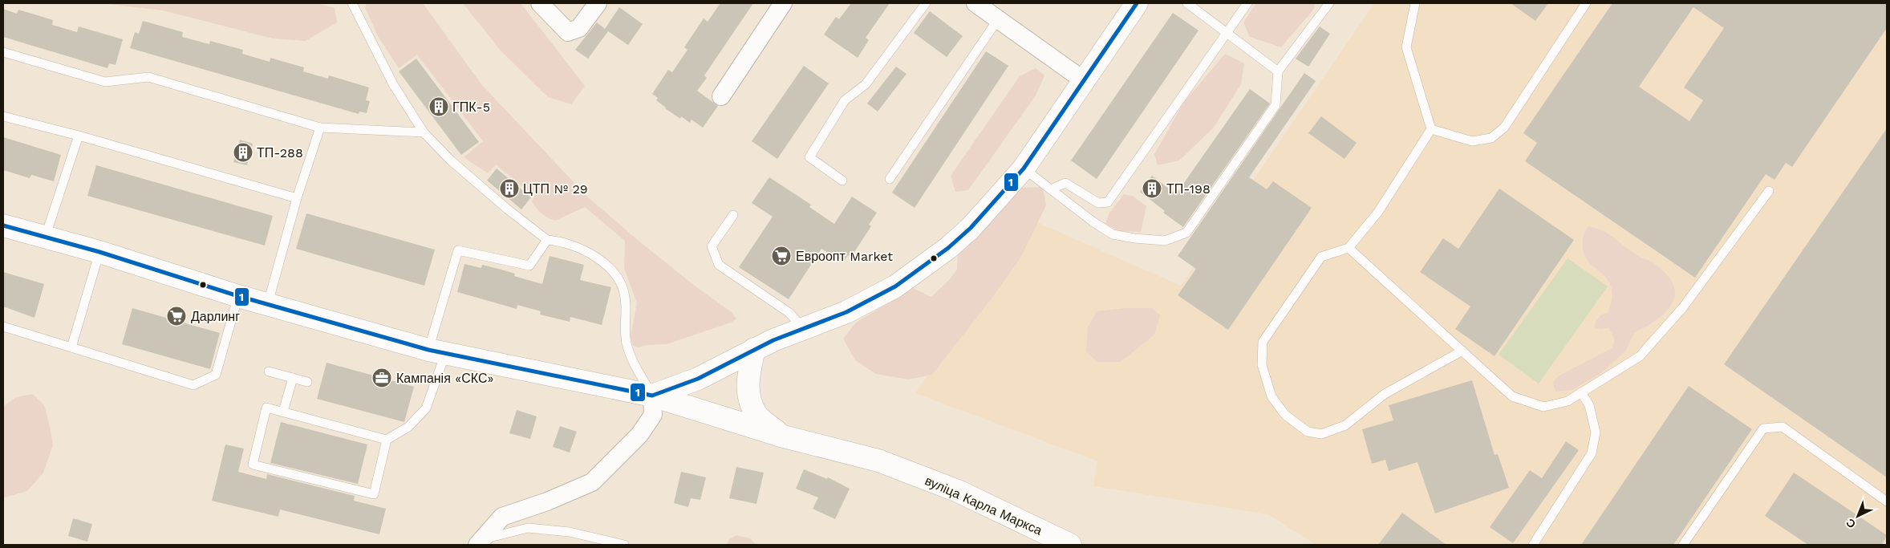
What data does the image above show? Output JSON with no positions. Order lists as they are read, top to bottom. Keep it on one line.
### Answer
{"streets":{"main road":["вуліца Карла Маркса"]},"places":{"building":["ГПК-5","ТП-288","ЦТП № 29","ТП-198"],"supermarket":["Евроопт Market","Дарлинг"],"office":["Кампанія «СКС»"]},"lines":["transit line 1"],"north":"bottom left"}
